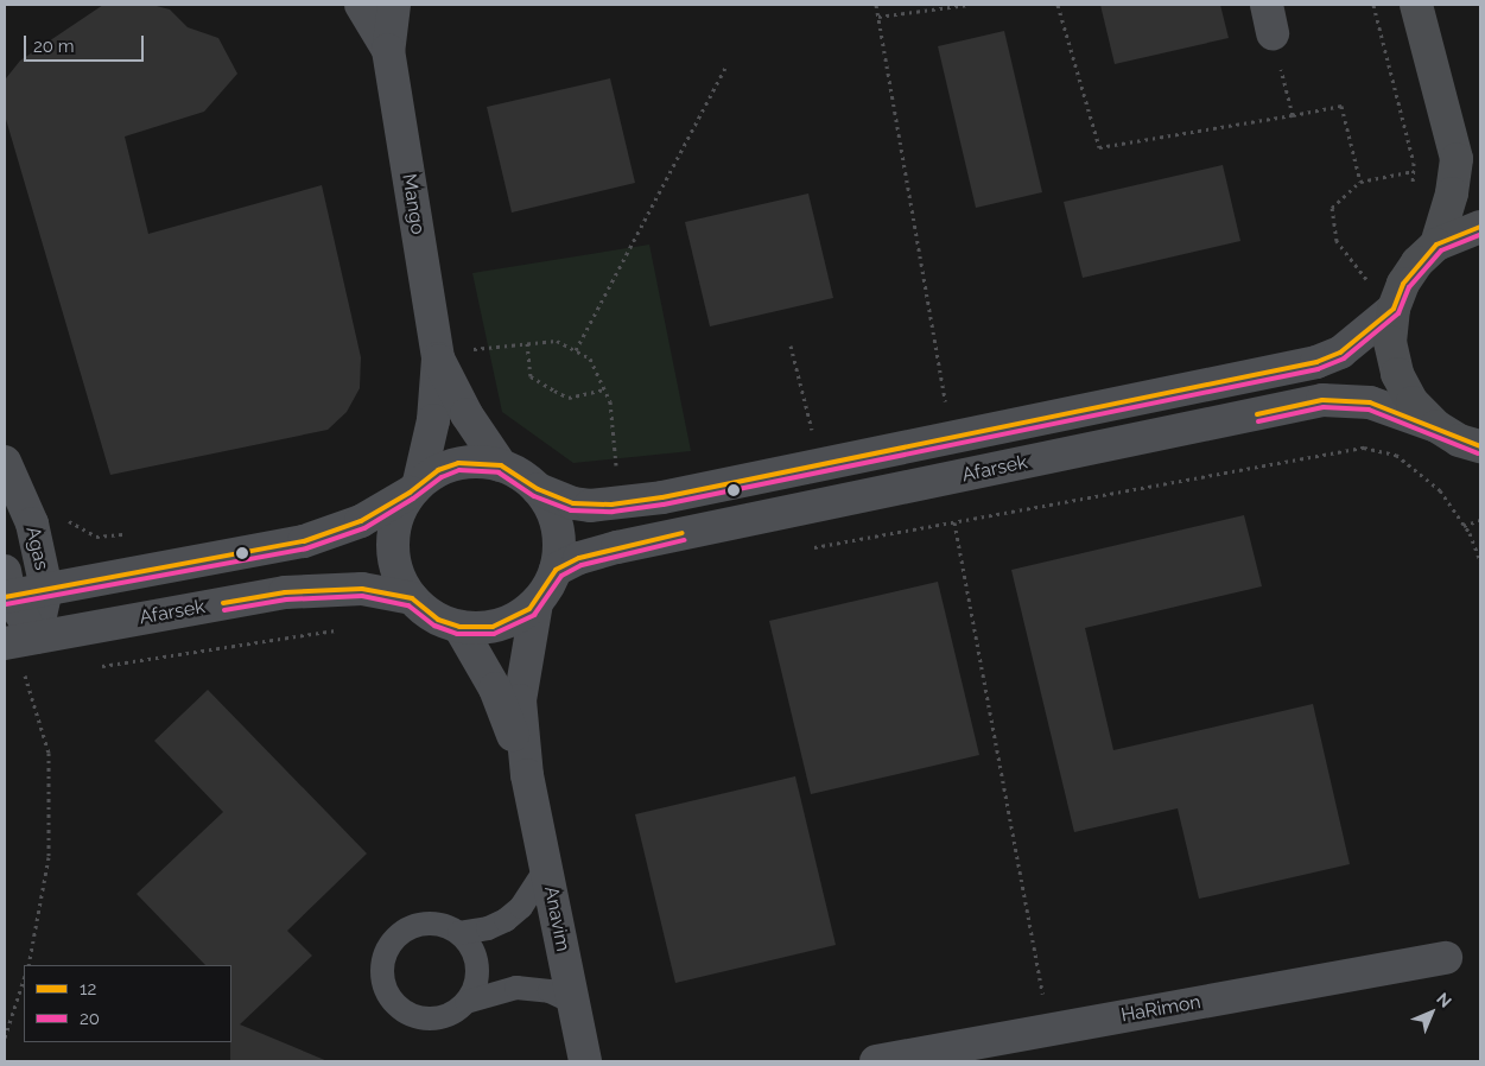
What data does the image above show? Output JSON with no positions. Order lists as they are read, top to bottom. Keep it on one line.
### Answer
{"streets":{"street":["Mango","Afarsek","Agas","Anavim","HaRimon"]},"crossings":[["Mango","Afarsek"],["Mango","Anavim"],["Afarsek","Agas"],["Afarsek","Anavim"]],"lines":["transit line 12","transit line 20"],"legend":["12","20"],"scale_bar":"20 m","north":"top right"}
